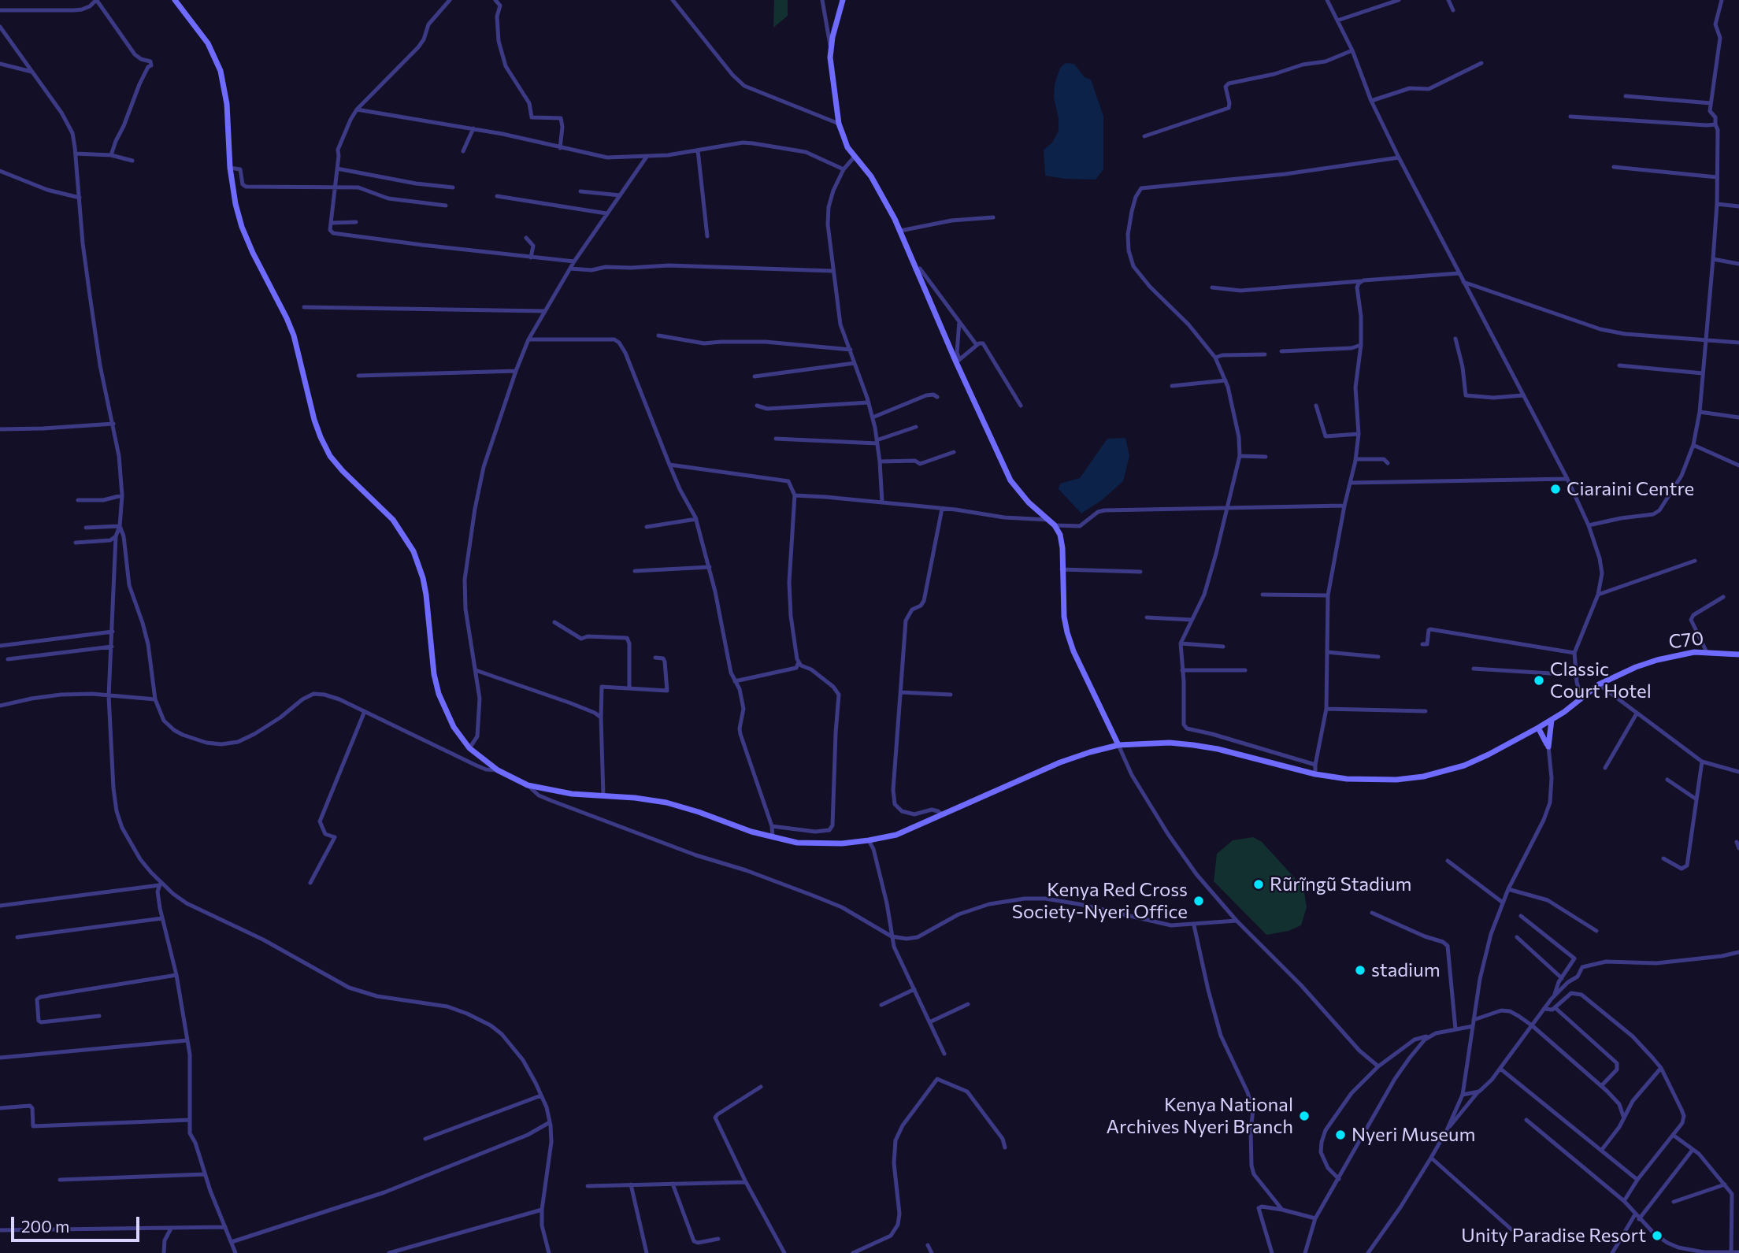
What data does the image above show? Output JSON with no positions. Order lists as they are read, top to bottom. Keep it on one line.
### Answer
{"streets":{"main road":["C70"]},"places":["Ciaraini Centre","Classic Court Hotel","Rũrĩngũ Stadium","Kenya Red Cross Society-Nyeri Office","stadium","Kenya National Archives Nyeri Branch","Nyeri Museum","Unity Paradise Resort"],"scale_bar":"200 m"}
